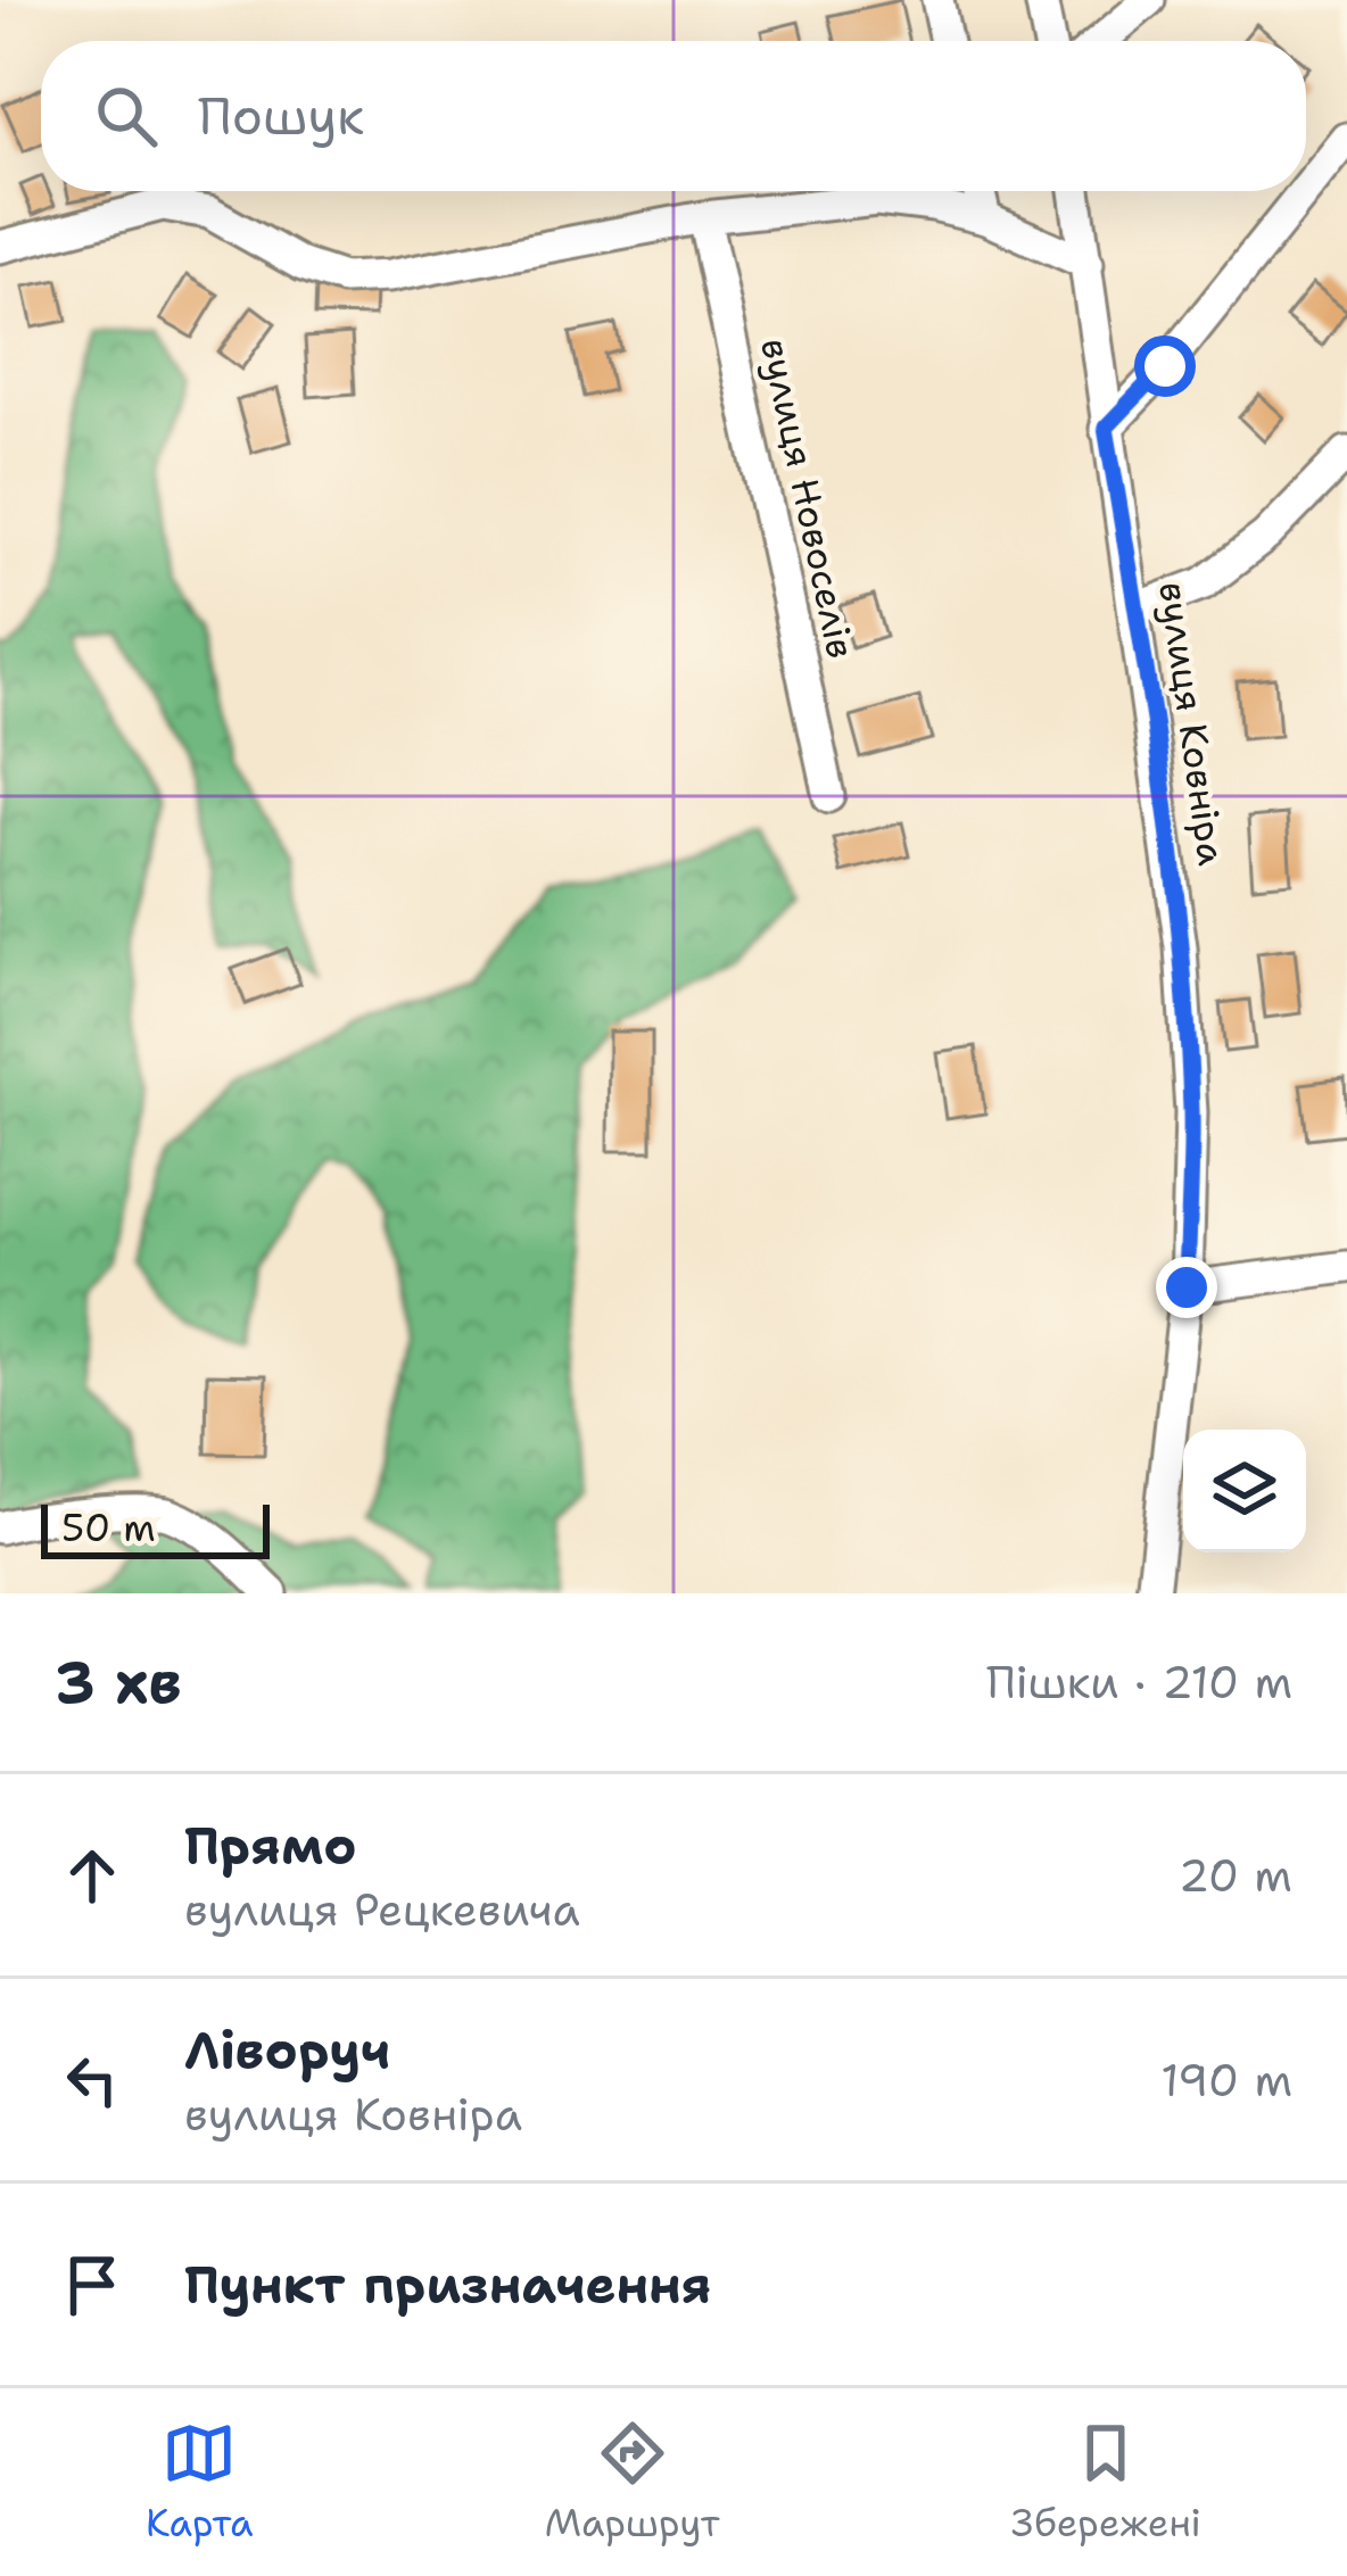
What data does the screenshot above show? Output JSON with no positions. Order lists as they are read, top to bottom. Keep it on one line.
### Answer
{"streets":{"street":["вулиця Новоселів","вулиця Ковніра"]},"scale_bar":"50 m","page":{"search":"Пошук","scale":"50 m","heading":["3 хв","Пішки · 210 m"],"list":[["Прямо","вулиця Рецкевича","20 m"],["Ліворуч","вулиця Ковніра","190 m"],"Пункт призначення"],"nav":["Карта","Маршрут","Збережені"]}}
